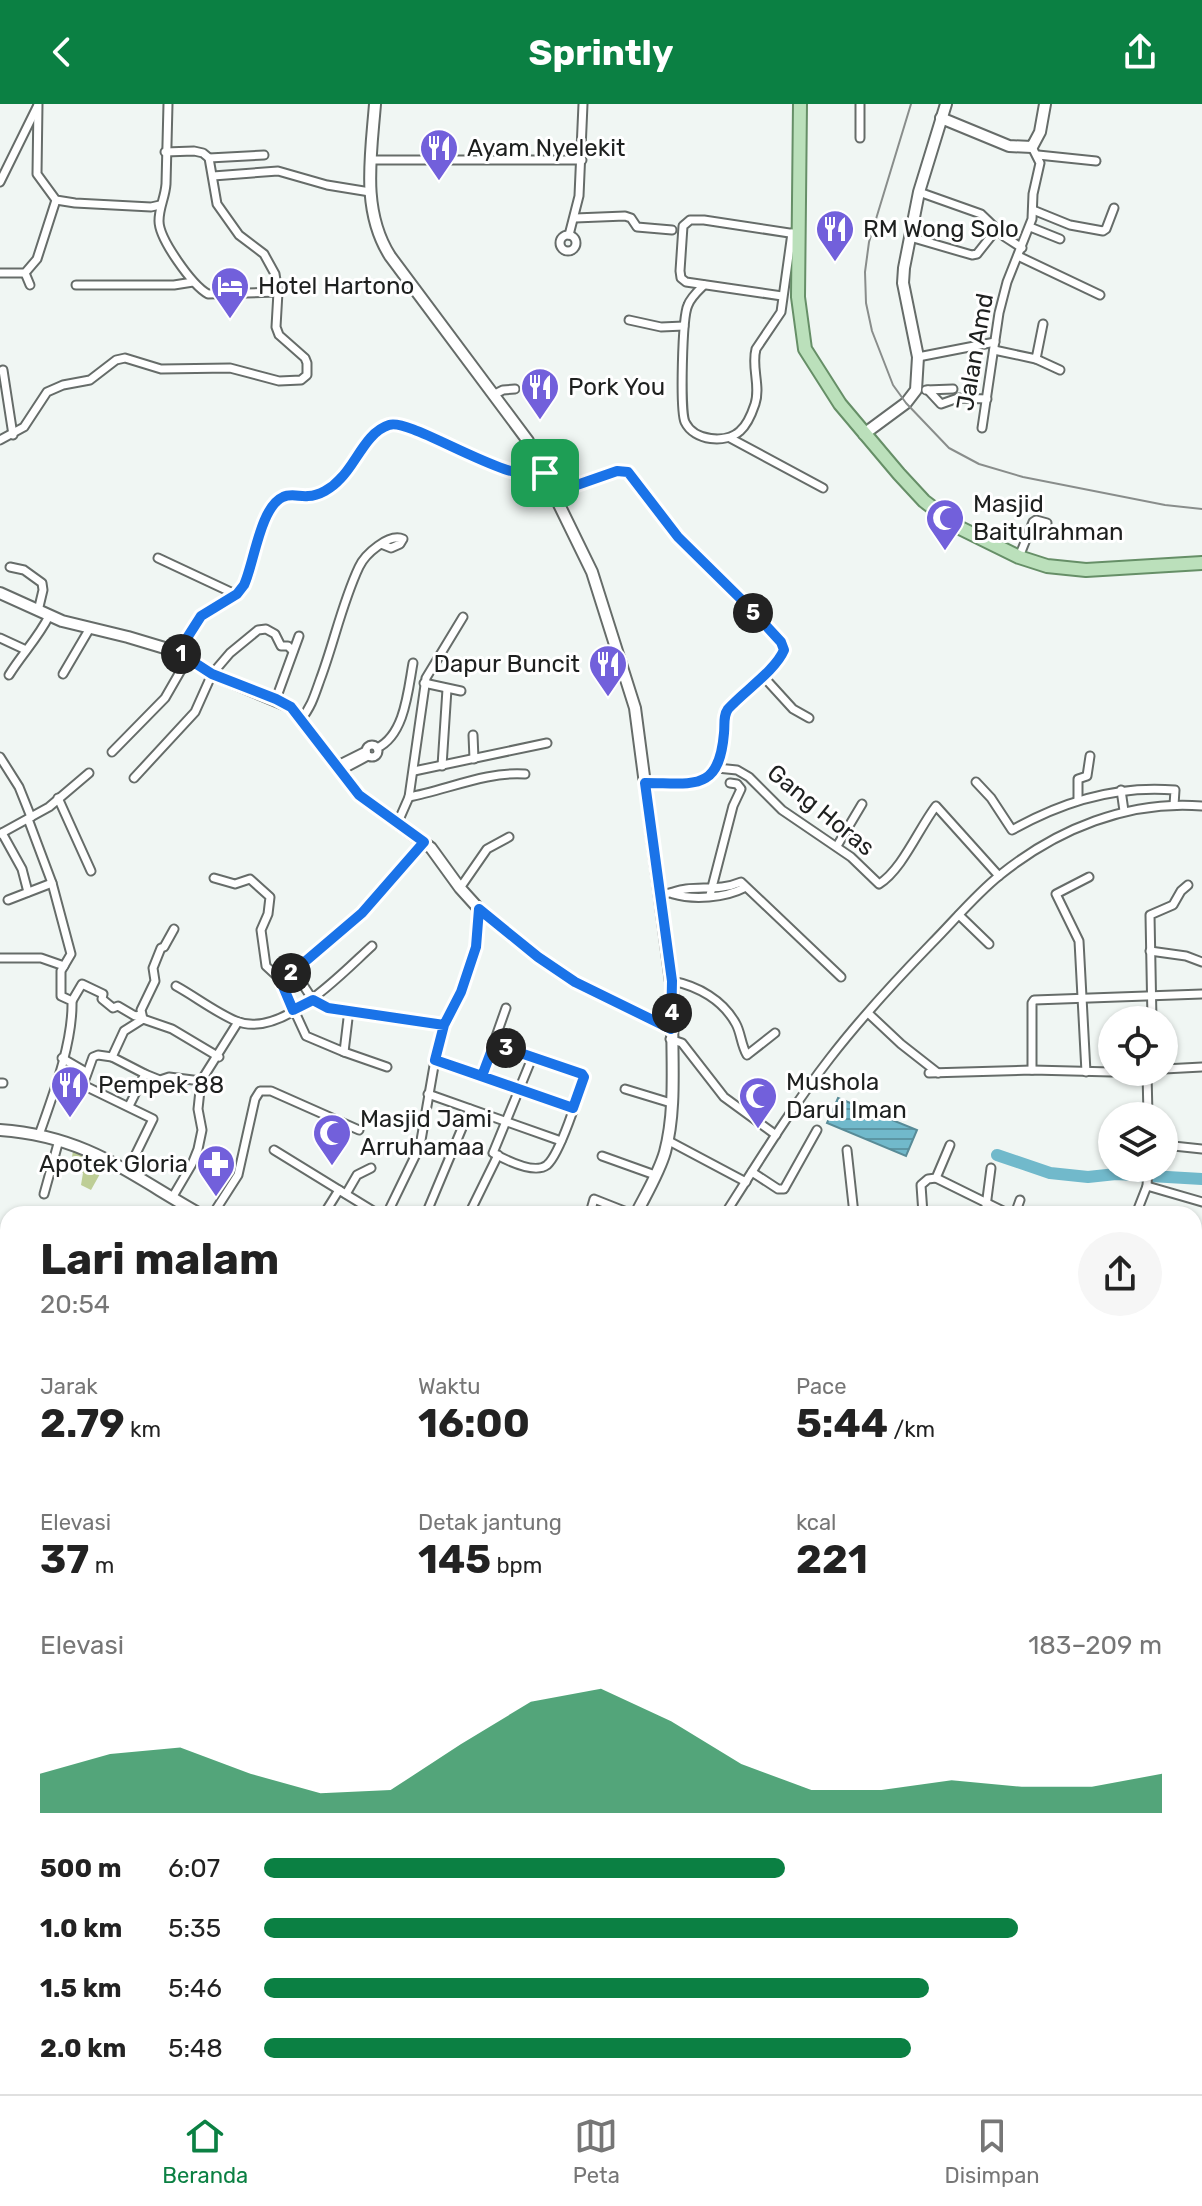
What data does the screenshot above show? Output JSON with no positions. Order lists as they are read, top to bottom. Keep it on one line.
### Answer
{"streets":{"street":["Jalan Amd","Gang Horas"]},"places":{"restaurant":["Ayam Nyelekit","RM Wong Solo","Pork You","Dapur Buncit","Pempek 88"],"hotel":["Hotel Hartono"],"mosque":["Masjid Baitulrahman","Mushola Darul Iman","Masjid Jami Arruhamaa"],"pharmacy":["Apotek Gloria"]},"page":{"header":"Sprintly","pins":["5","1","2","4","3"],"heading":["Lari malam","20:54"],"stats":[["Jarak","2.79 km"],["Waktu","16:00"],["Pace","5:44 /km"],["Elevasi","37 m"],["Detak jantung","145 bpm"],["kcal","221"]],"chart":["Elevasi","183–209 m"],"list":[{"name":"500 m","note":"6:07"},{"name":"1.0 km","note":"5:35"},{"name":"1.5 km","note":"5:46"},{"name":"2.0 km","note":"5:48"}],"tabs":["Beranda","Peta","Disimpan"]}}
